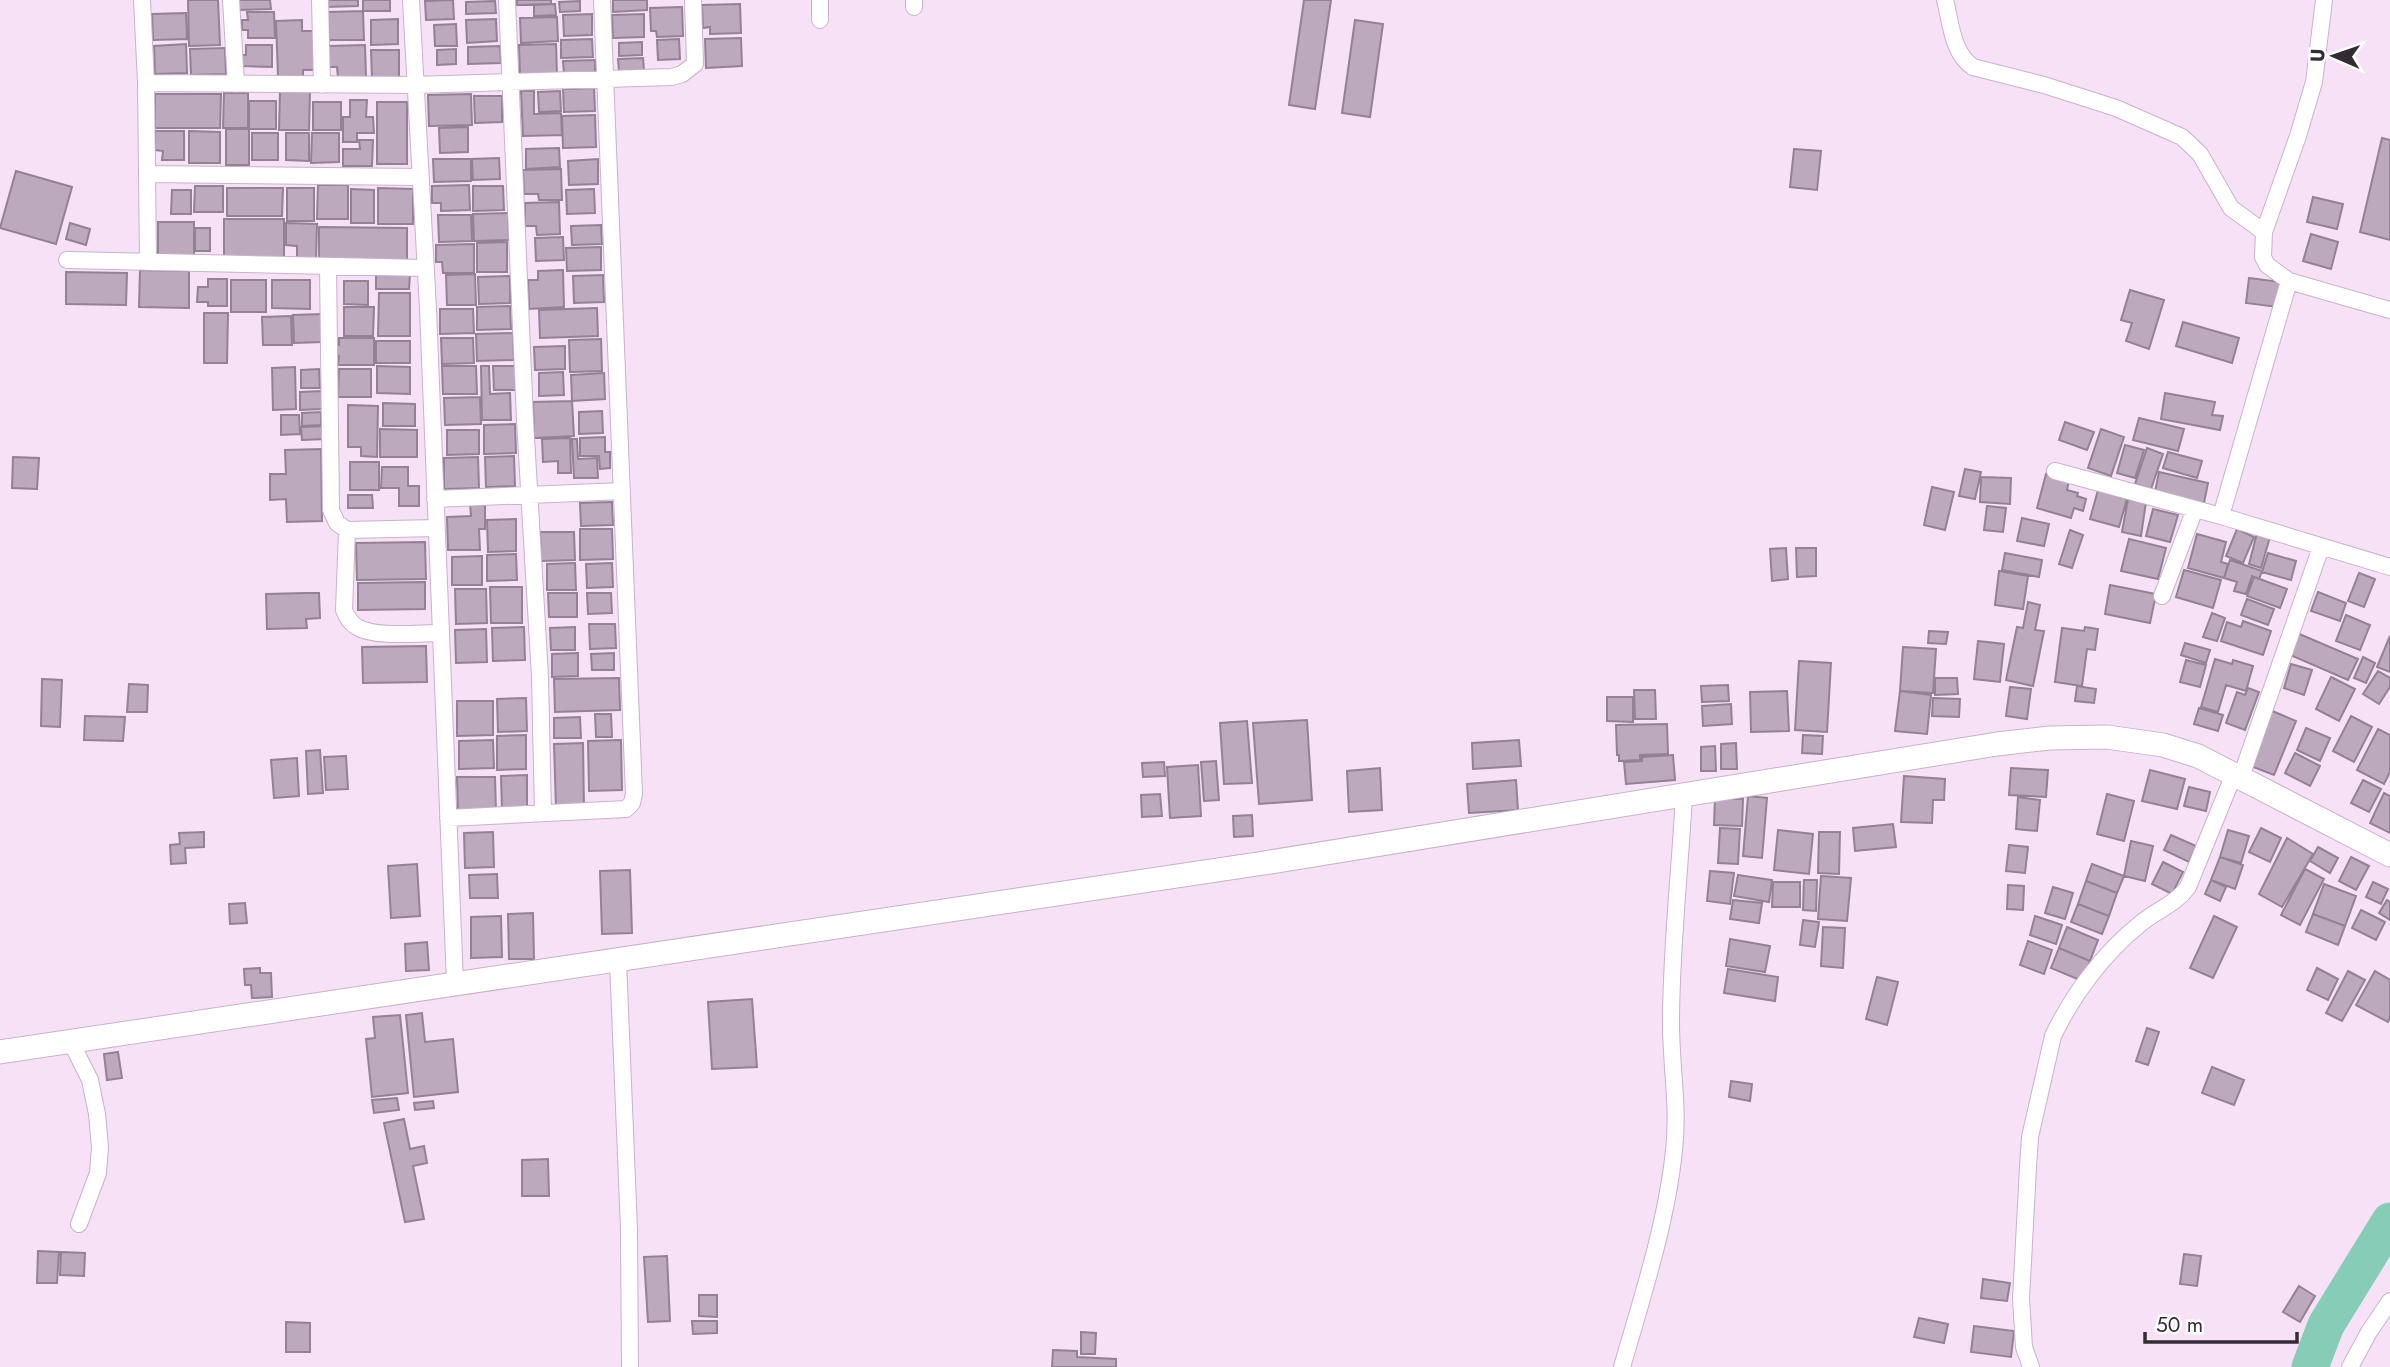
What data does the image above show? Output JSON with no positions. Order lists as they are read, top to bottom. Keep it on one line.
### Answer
{"scale_bar":"50 m","north":"left"}
